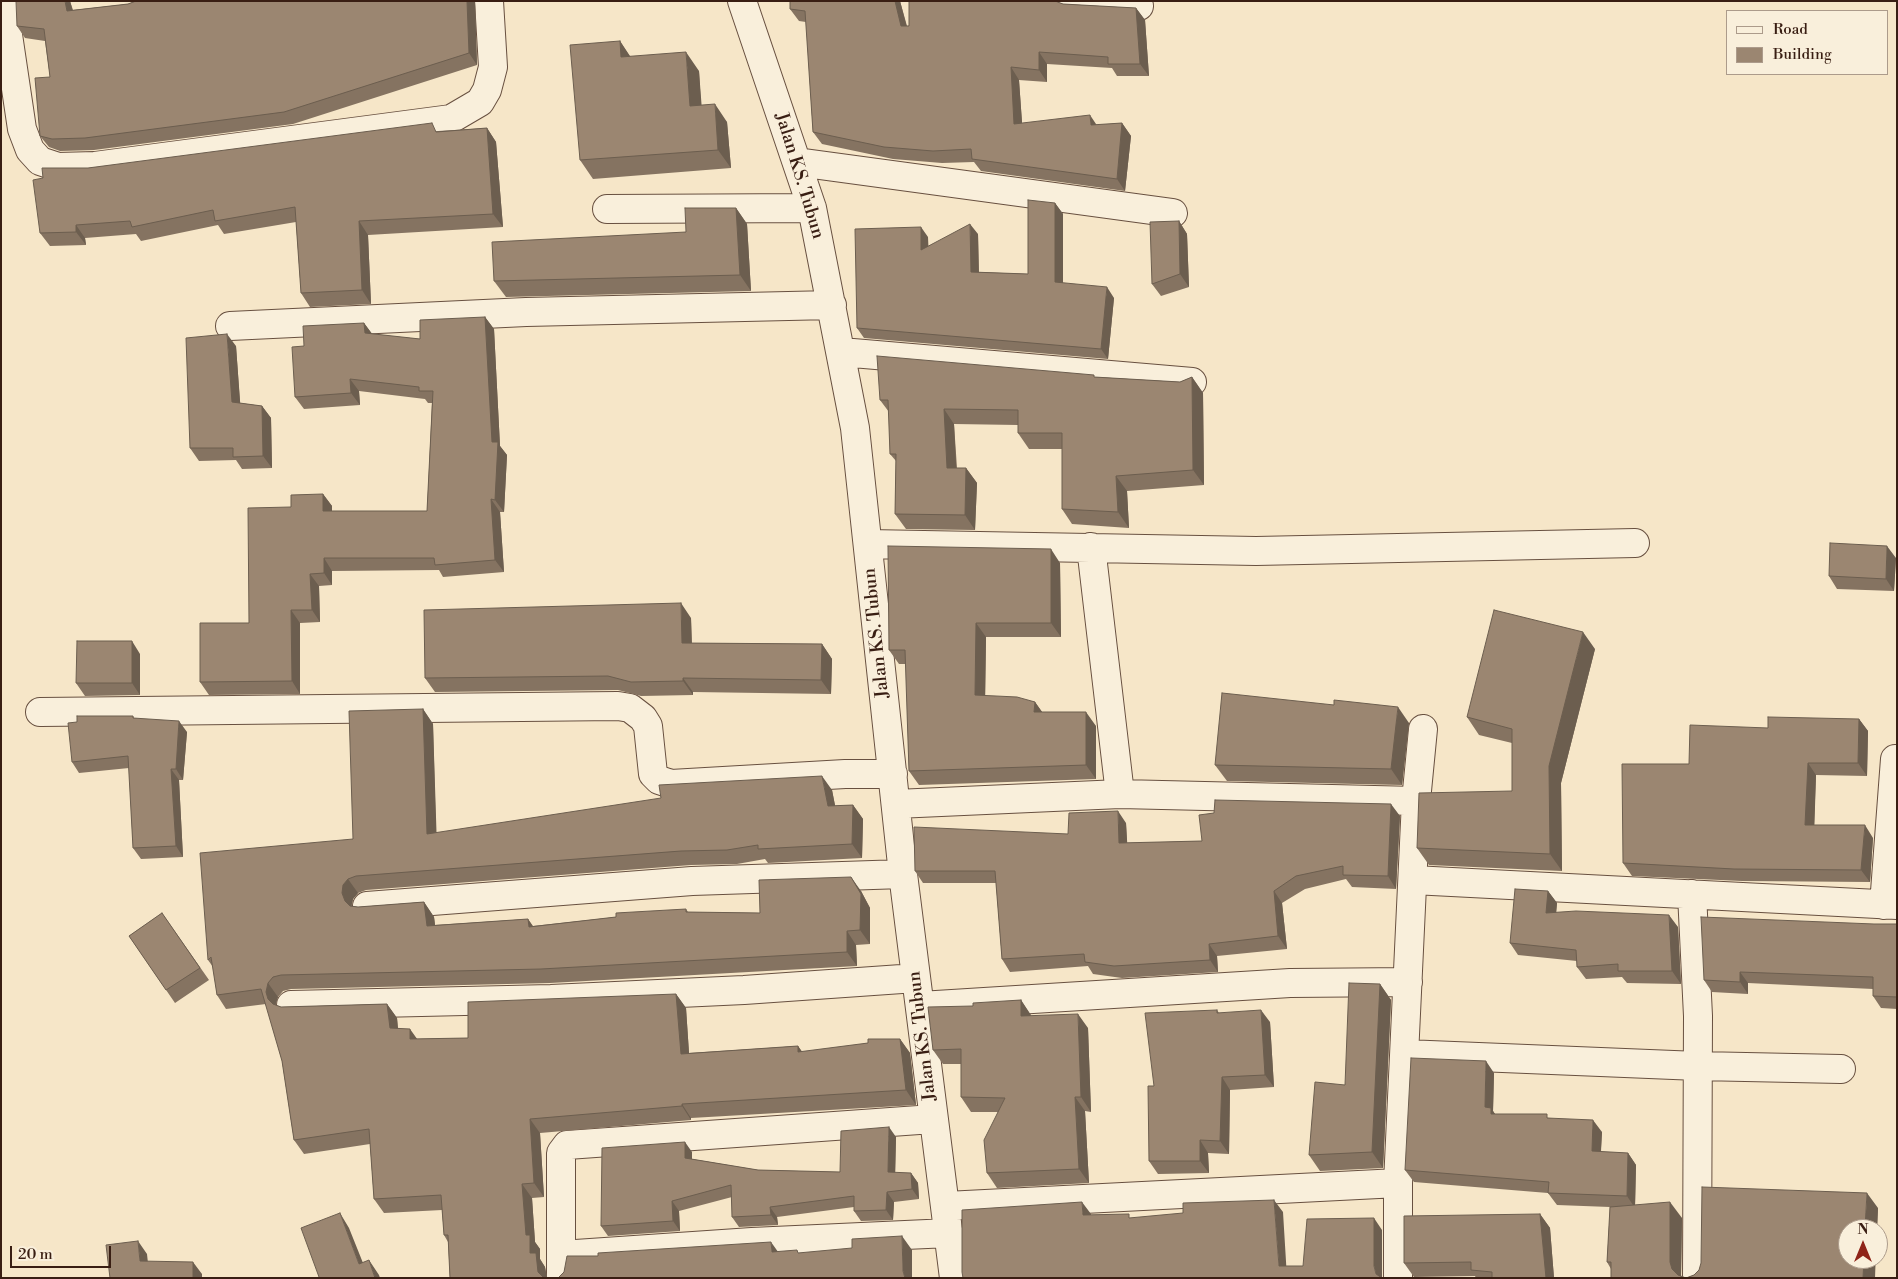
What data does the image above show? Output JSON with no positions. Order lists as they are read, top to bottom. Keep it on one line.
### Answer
{"streets":{"street":["Jalan KS. Tubun"]},"legend":["Road","Building"],"scale_bar":"20 m","north":"top"}
